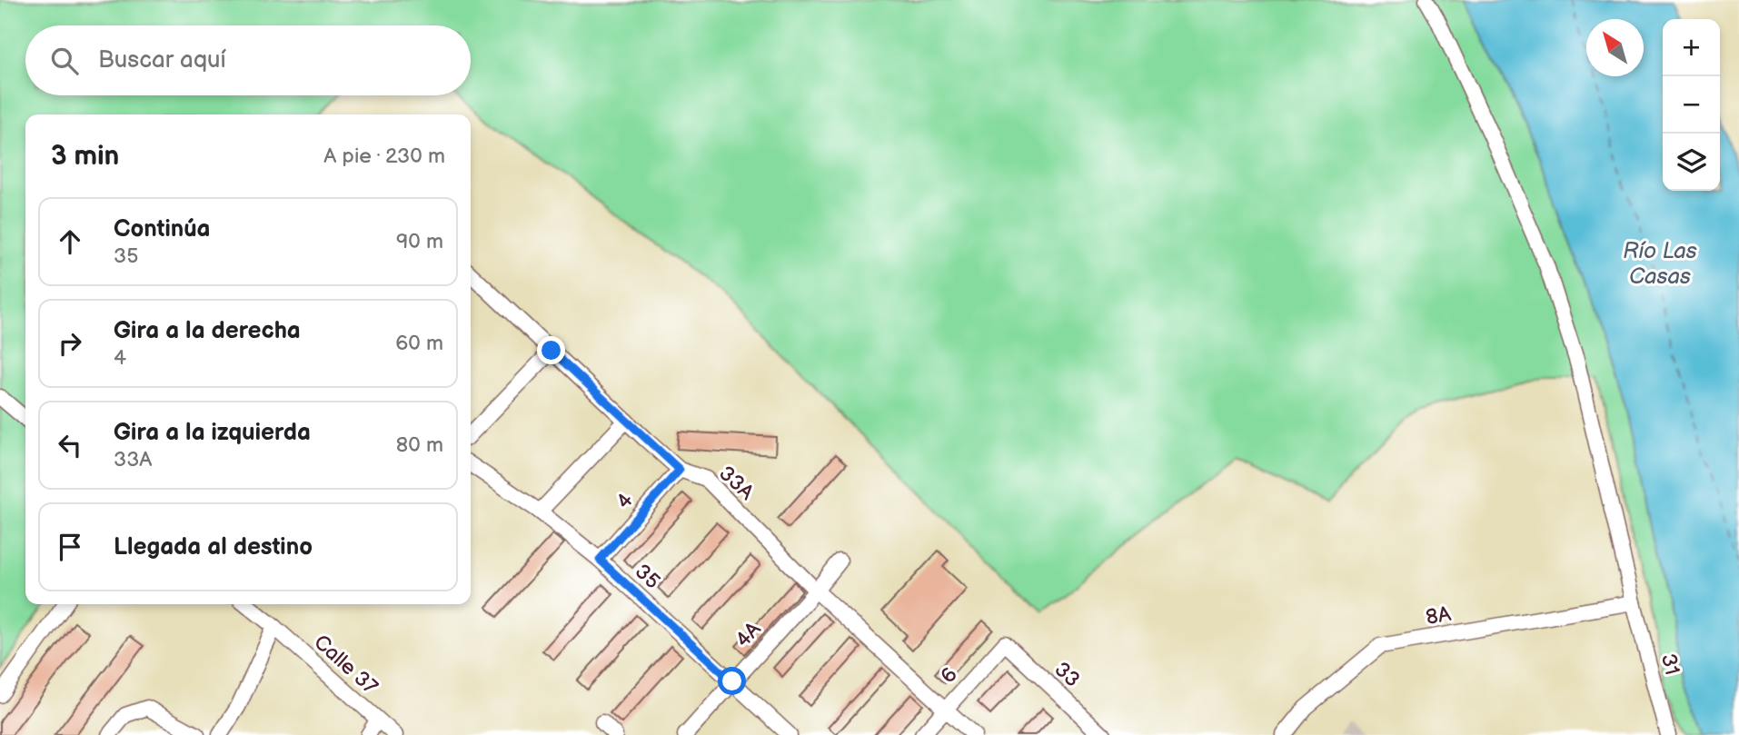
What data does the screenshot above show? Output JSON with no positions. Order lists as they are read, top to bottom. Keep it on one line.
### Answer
{"streets":{"street":["33A","4","35","8A","4A","Calle 37","31","33","6"]},"crossings":[["33A","4"],["33A","4A"],["33A","6"],["4","35"],["35","4A"],["8A","31"],["33","6"]],"water":["Río Las Casas"],"north":"top left","page":{"map_buttons":["+","−"],"search":"Buscar aquí","heading":["3 min","A pie · 230 m"],"list":[["Continúa","35","90 m"],["Gira a la derecha","4","60 m"],["Gira a la izquierda","33A","80 m"],"Llegada al destino"]}}
